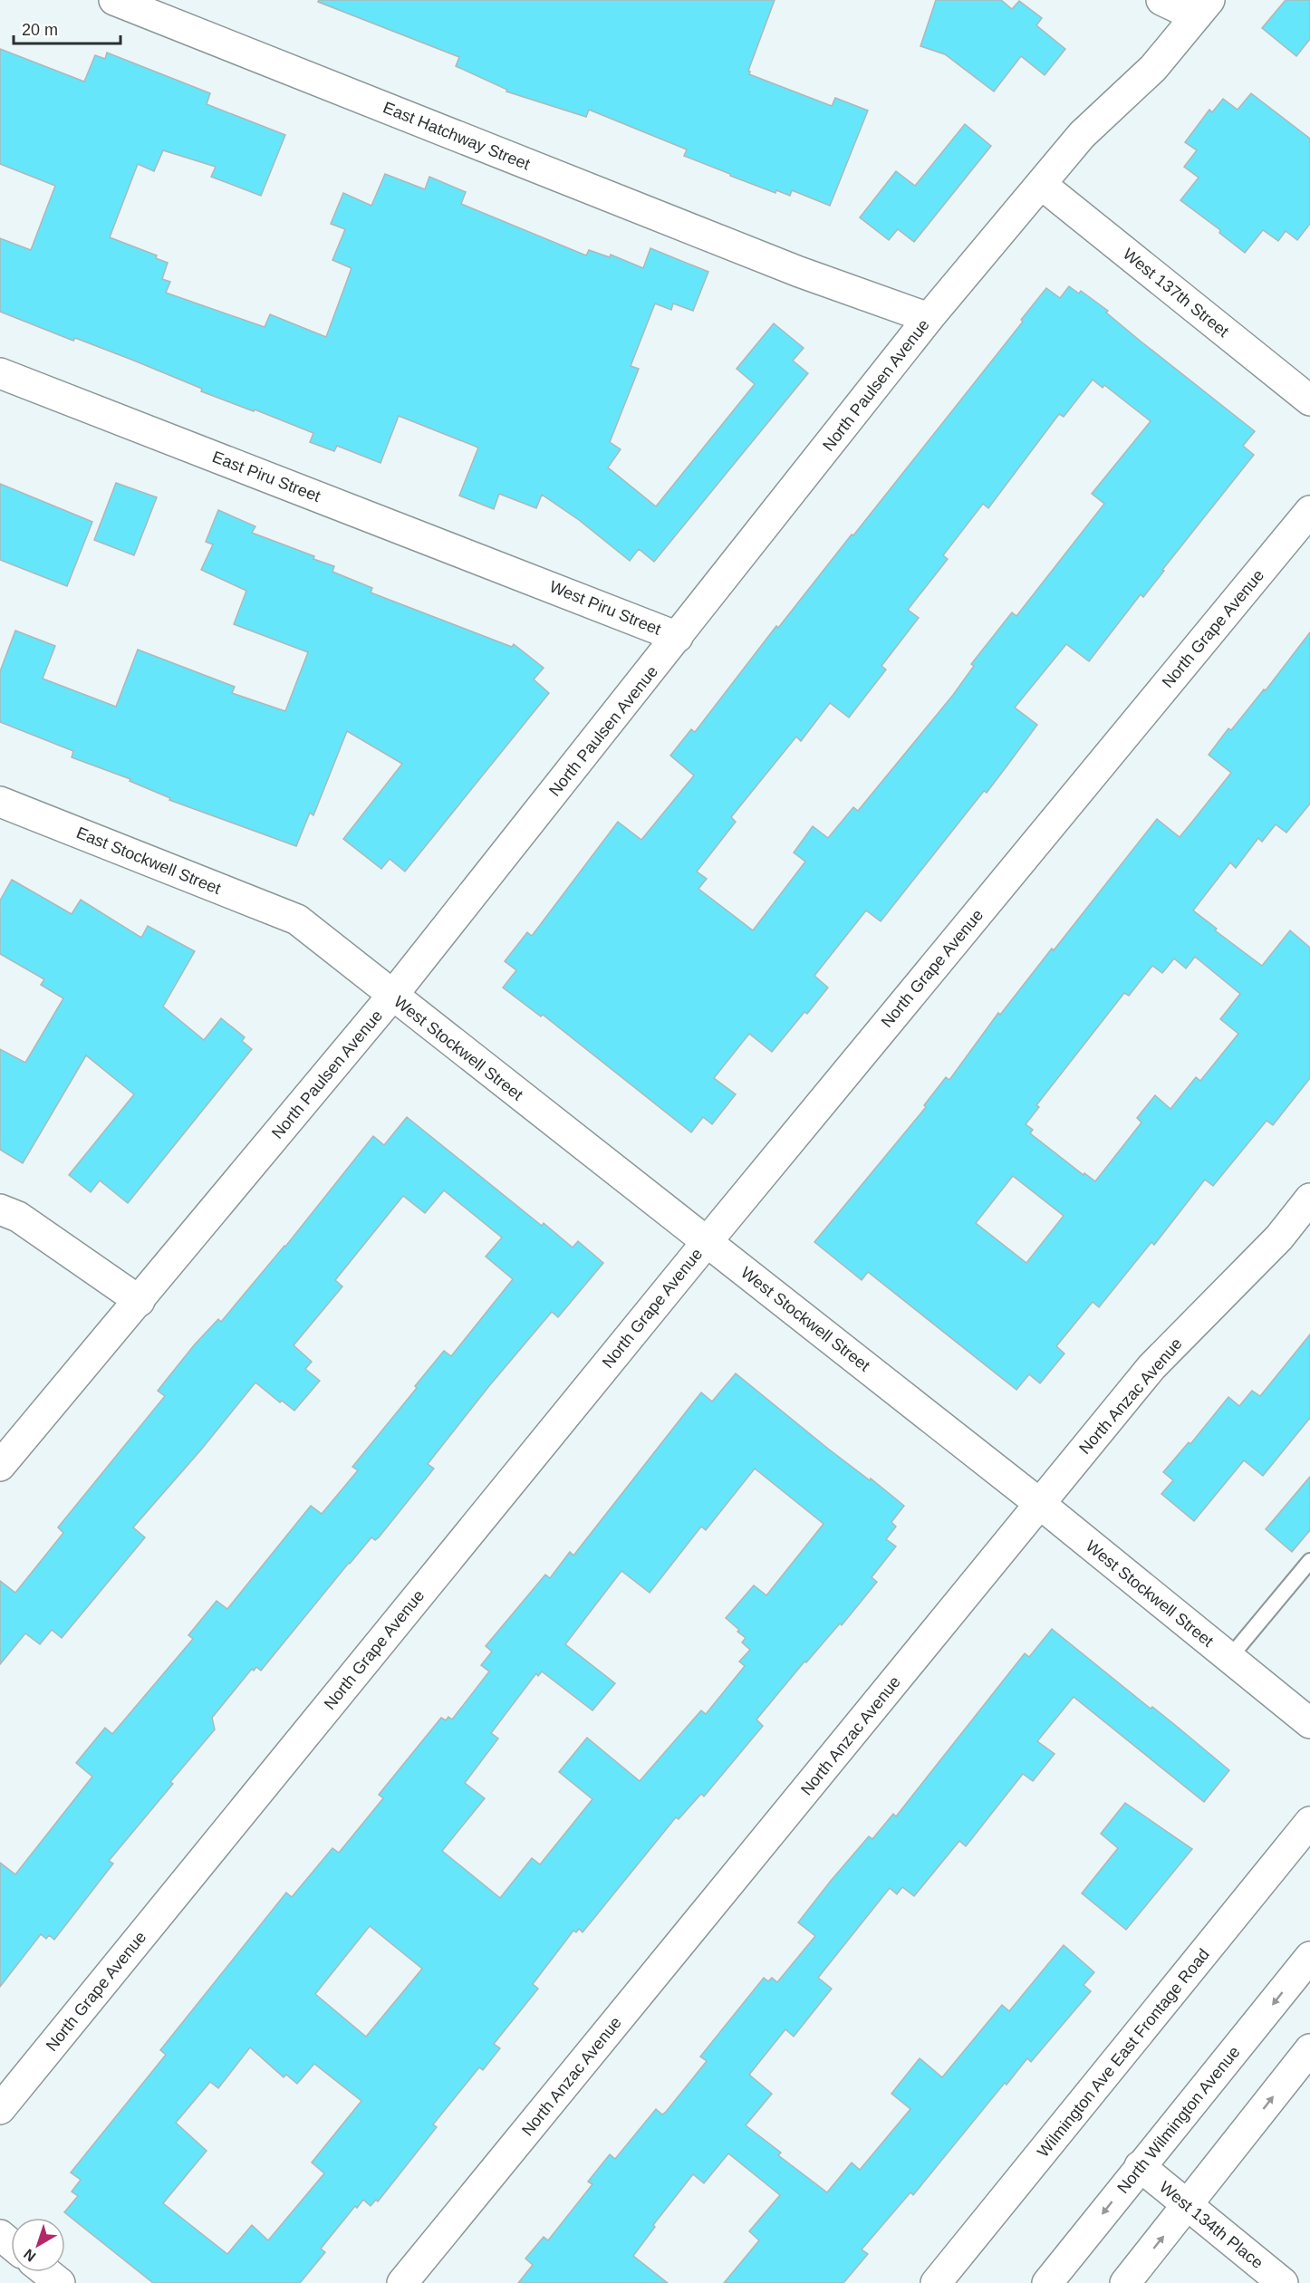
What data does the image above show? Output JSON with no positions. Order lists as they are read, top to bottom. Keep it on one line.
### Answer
{"streets":{"street":["East Hatchway Street","West 137th Street","North Paulsen Avenue","East Piru Street","West Piru Street","North Grape Avenue","East Stockwell Street","West Stockwell Street","North Anzac Avenue","Wilmington Ave East Frontage Road","North Wilmington Avenue","West 134th Place"]},"crossings":[["East Hatchway Street","North Paulsen Avenue"],["West 137th Street","North Paulsen Avenue"],["North Paulsen Avenue","West Piru Street"],["North Paulsen Avenue","West Stockwell Street"],["East Piru Street","West Piru Street"],["North Grape Avenue","West Stockwell Street"],["East Stockwell Street","West Stockwell Street"],["West Stockwell Street","North Anzac Avenue"],["North Wilmington Avenue","West 134th Place"]],"scale_bar":"20 m","north":"bottom left"}
